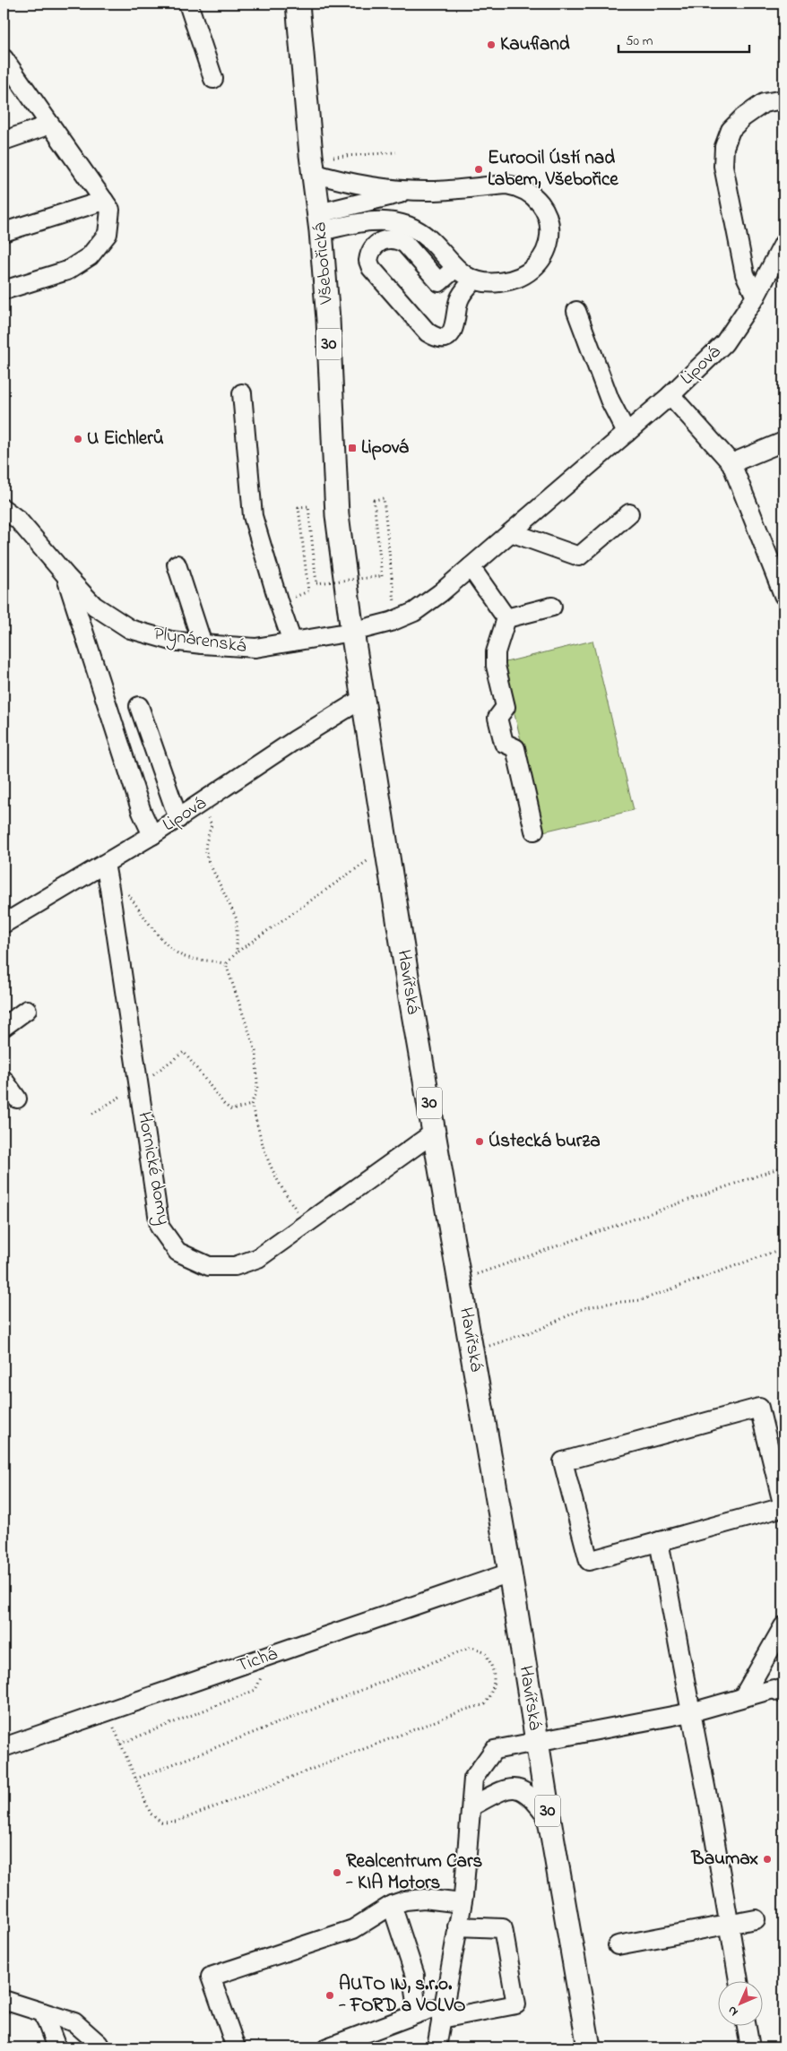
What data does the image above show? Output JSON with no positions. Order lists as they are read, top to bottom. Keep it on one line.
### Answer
{"streets":{"main road":["Všebořická","30","Havířská"],"street":["Lipová","Plynárenská","Hornické domy","Tichá"]},"crossings":[["Všebořická","Lipová"],["Všebořická","Plynárenská"],["Všebořická","Havířská"],["Lipová","Plynárenská"],["Lipová","Havířská"],["Lipová","Hornické domy"],["Plynárenská","Havířská"],["Havířská","Hornické domy"],["Havířská","Tichá"]],"places":{"other":["Kaufland","EuroOil Ústí nad Labem, Všebořice","U Eichlerů","Ústecká burza","Baumax","Realcentrum Cars - KIA Motors","AUTO IN, s.r.o. - FORD a VOLVO"],"transit":["Lipová"]},"scale_bar":"50 m","north":"bottom left"}
